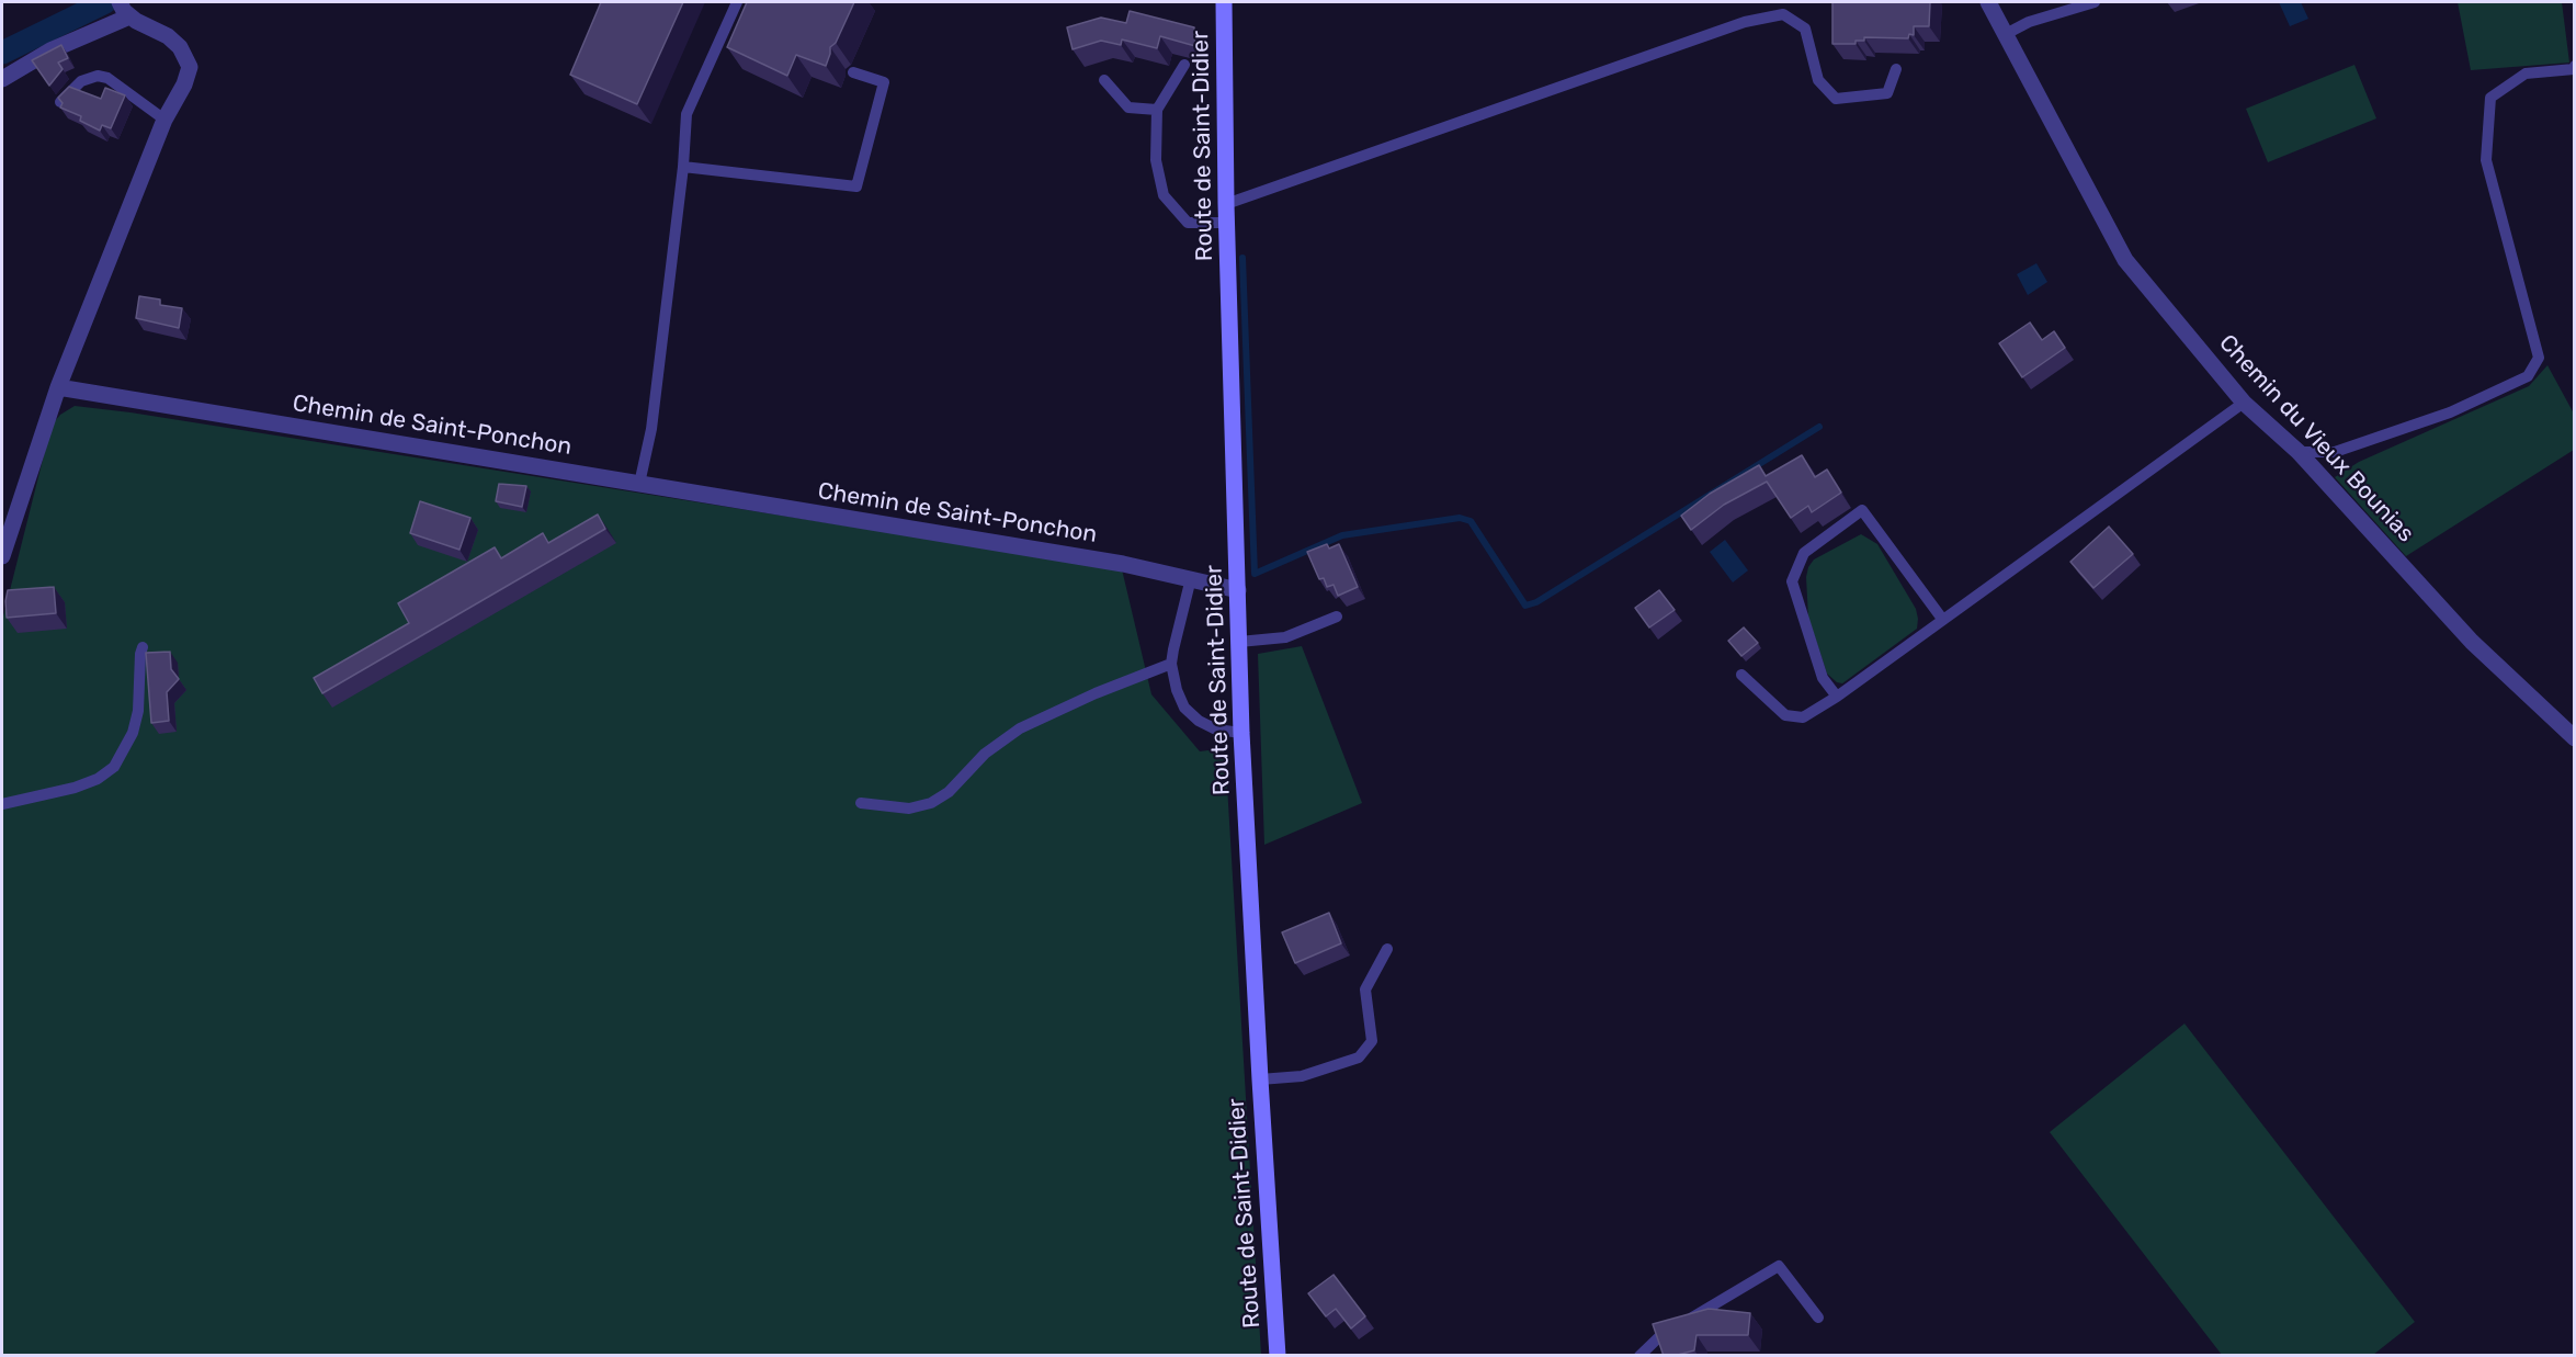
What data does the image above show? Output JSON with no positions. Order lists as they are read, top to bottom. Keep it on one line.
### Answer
{"streets":{"main road":["Route de Saint-Didier"],"street":["Chemin de Saint-Ponchon","Chemin du Vieux Bounias"]},"crossings":[["Route de Saint-Didier","Chemin de Saint-Ponchon"]]}
